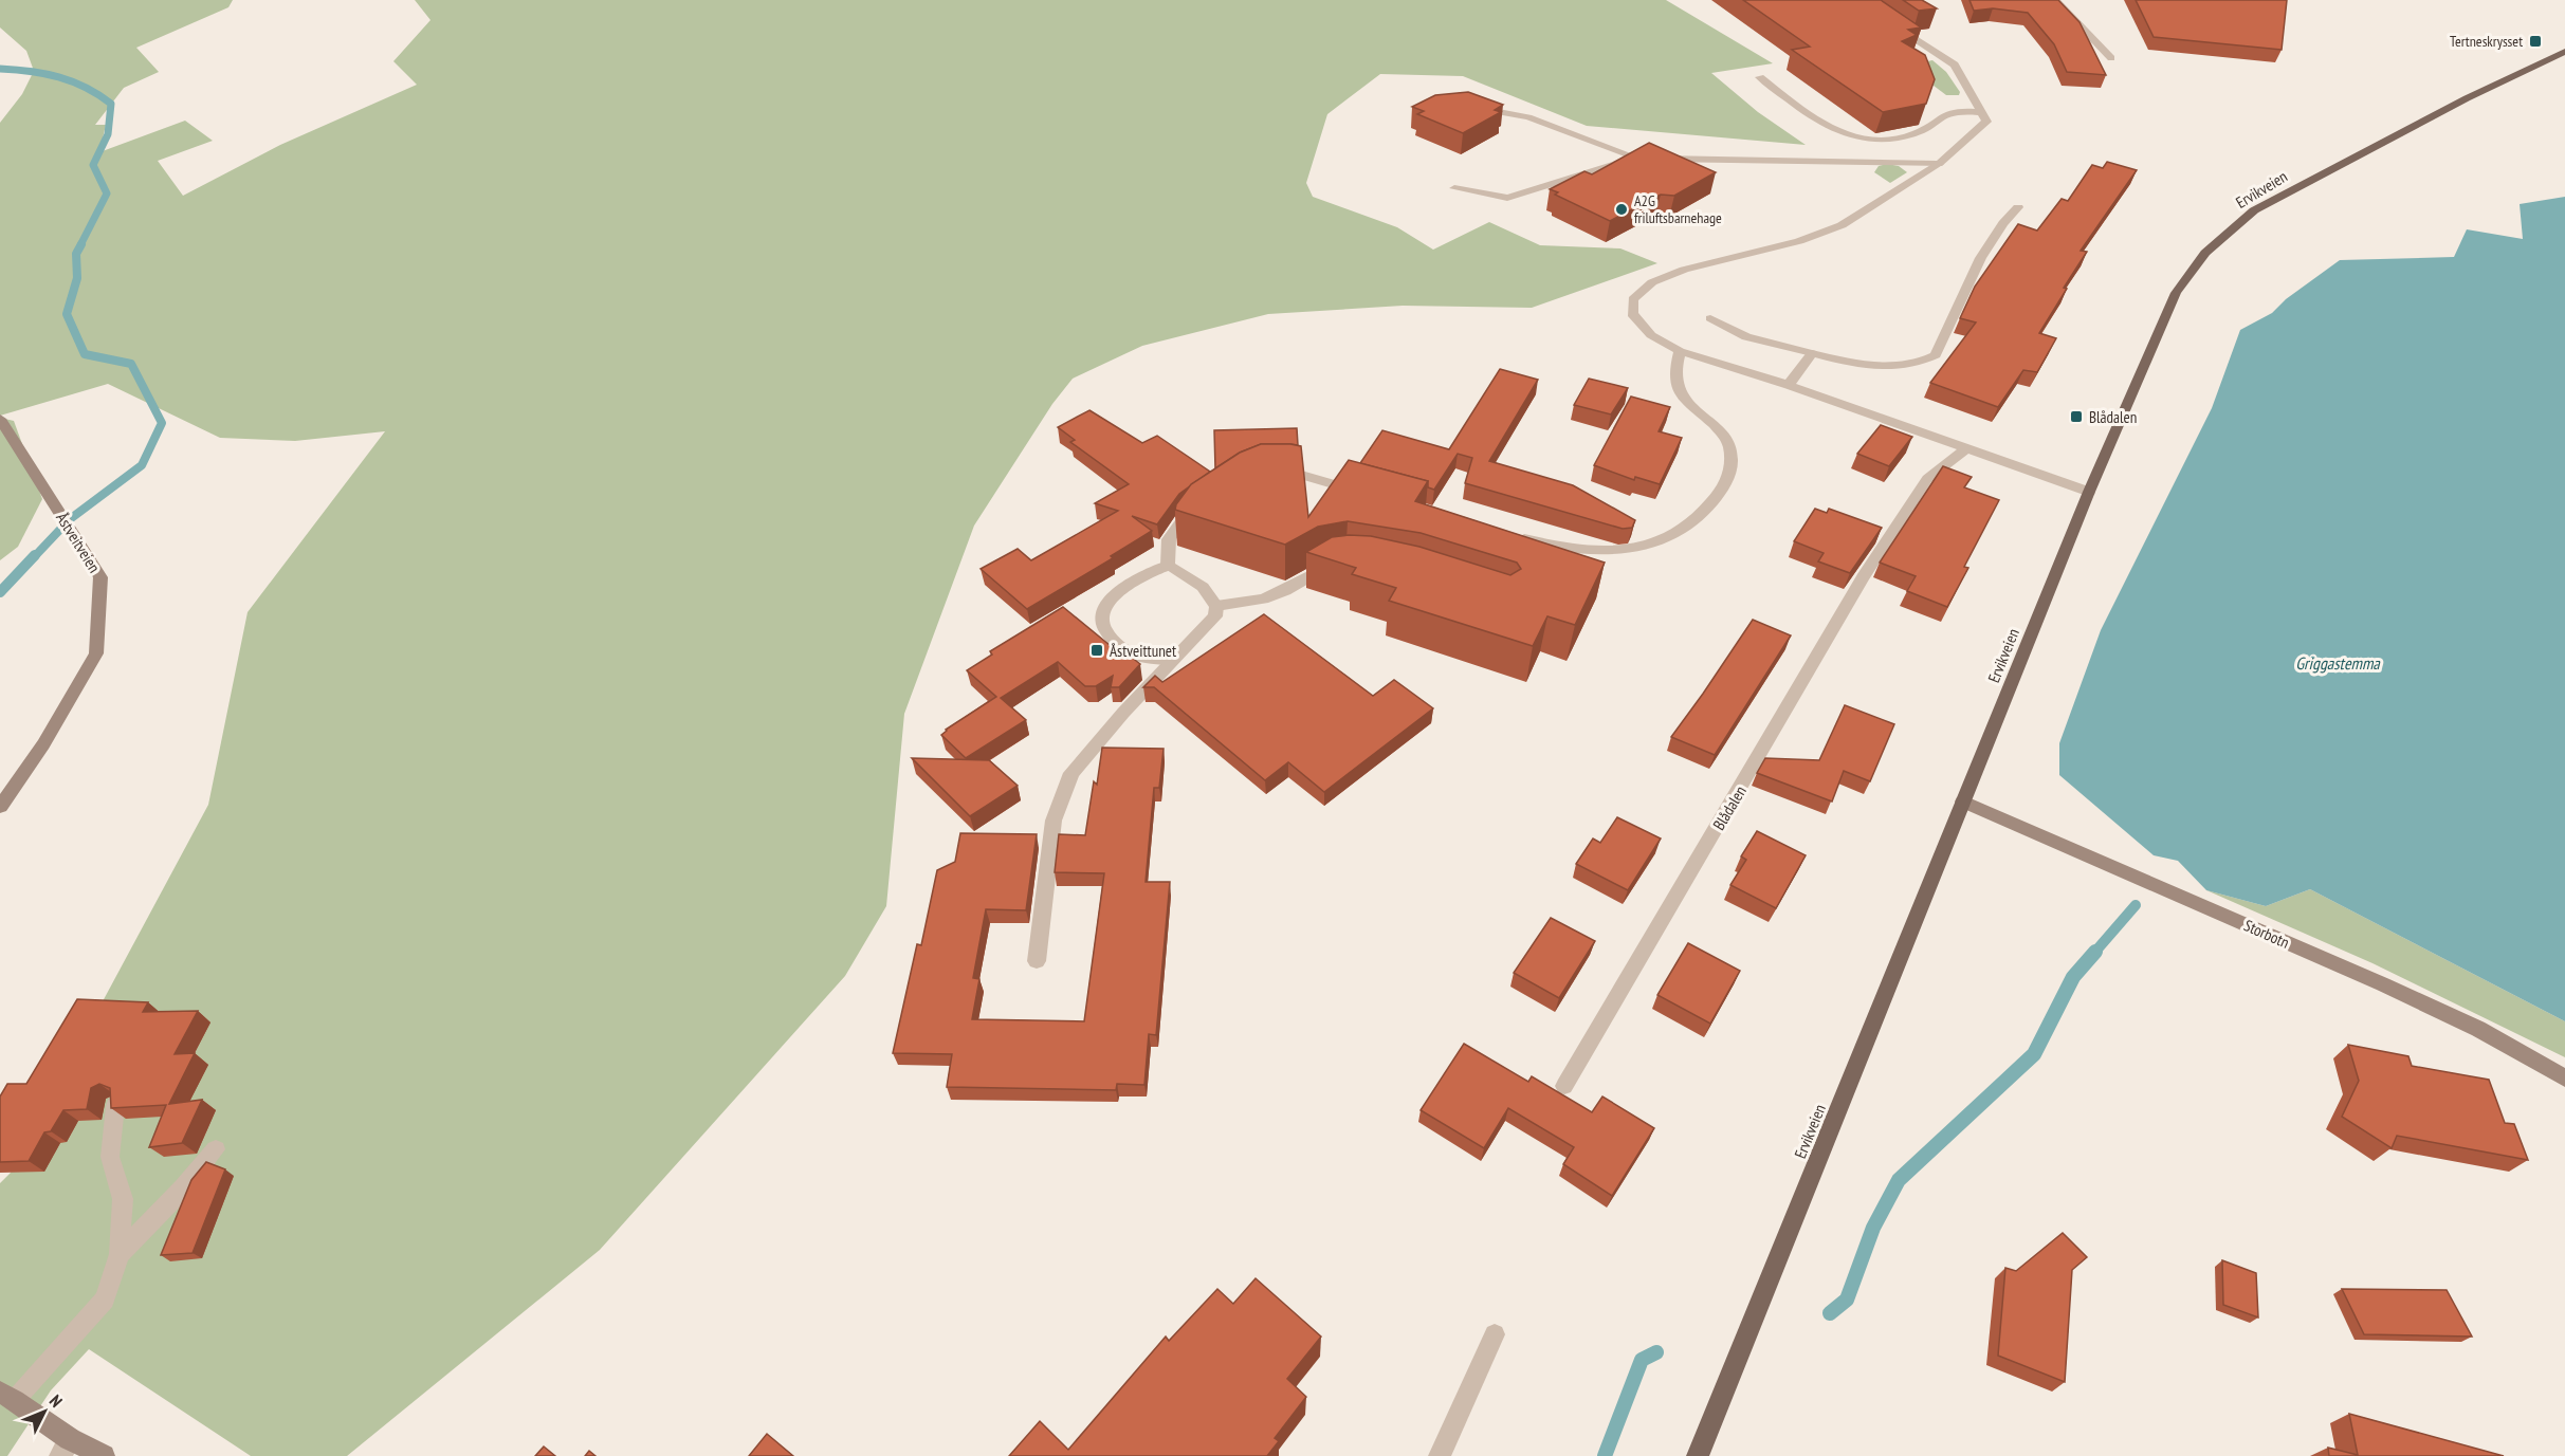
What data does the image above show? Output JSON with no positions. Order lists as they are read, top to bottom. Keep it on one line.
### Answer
{"streets":{"main road":["Ervikveien"],"street":["Åstveitveien","Blådalen","Storbotn"]},"crossings":[["Ervikveien","Storbotn"]],"water":["Griggastemma"],"places":{"transit":["Tertneskrysset","Blådalen","Åstveittunet"],"other":["A2G friluftsbarnehage"]},"north":"top right"}
